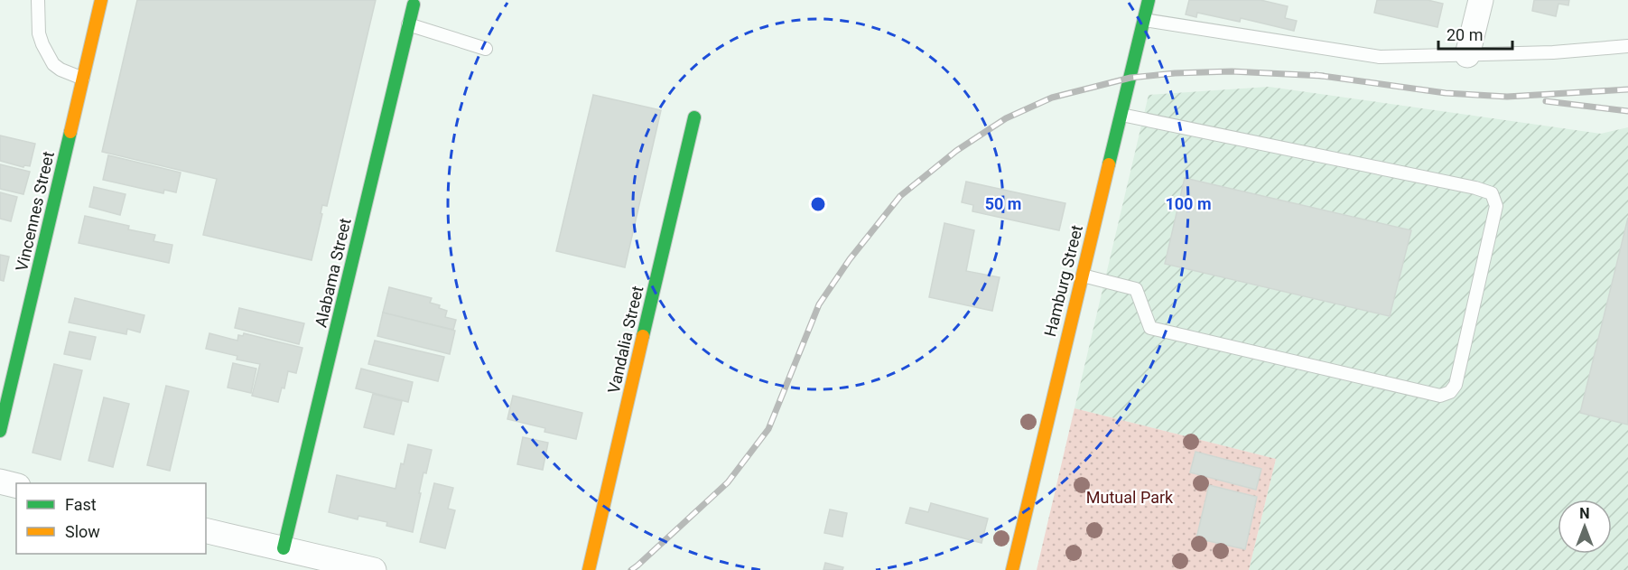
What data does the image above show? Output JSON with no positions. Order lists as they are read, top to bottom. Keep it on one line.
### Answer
{"streets":{"street":["Vincennes Street","Alabama Street","Hamburg Street","Vandalia Street"]},"parks":["Mutual Park"],"legend":["Fast","Slow"],"scale_bar":"20 m","north":"top","rings":["50 m","100 m"]}
